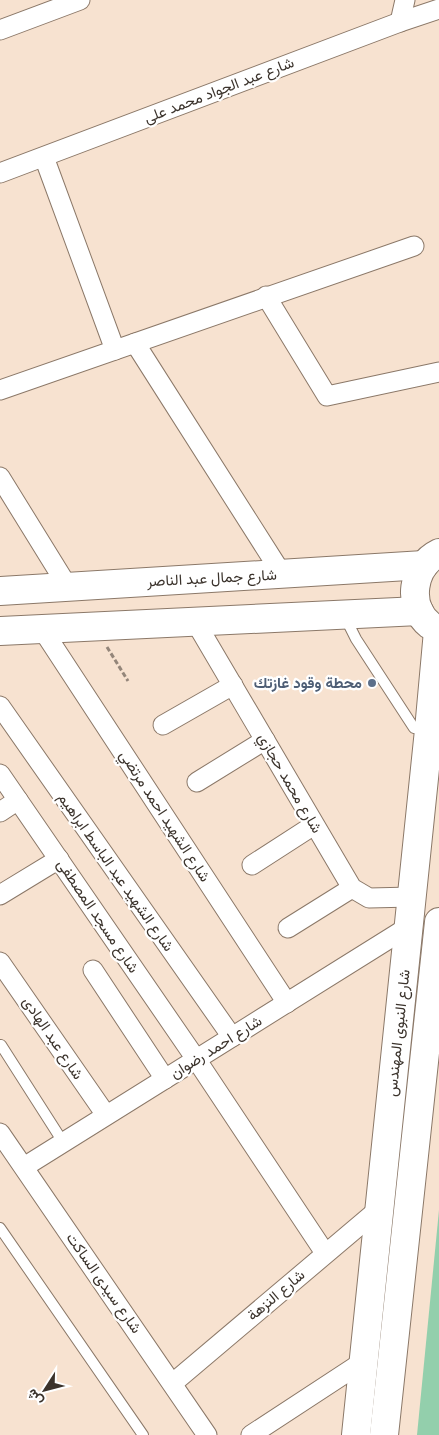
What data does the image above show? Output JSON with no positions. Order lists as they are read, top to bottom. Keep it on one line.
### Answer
{"streets":{"main road":["شارع جمال عبد الناصر","شارع النبوى المهندس"],"street":["شارع عبد الجواد محمد على","شارع محمد حجازي","شارع الشهيد احمد مرتضي","شارع الشهيد عبد الباسط ابراهيم","شارع مسجد المصطفى","شارع عبد الهادى","شارع احمد رضوان","شارع سيدى الساكت","شارع النزهة"]},"crossings":[["شارع الشهيد احمد مرتضي","شارع احمد رضوان"],["شارع الشهيد عبد الباسط ابراهيم","شارع احمد رضوان"],["شارع مسجد المصطفى","شارع احمد رضوان"],["شارع مسجد المصطفى","شارع النزهة"],["شارع النبوى المهندس","شارع احمد رضوان"],["شارع النبوى المهندس","شارع النزهة"],["شارع عبد الهادى","شارع احمد رضوان"],["شارع احمد رضوان","شارع سيدى الساكت"],["شارع سيدى الساكت","شارع النزهة"]],"places":["محطة وقود غازتك"],"north":"bottom left"}
